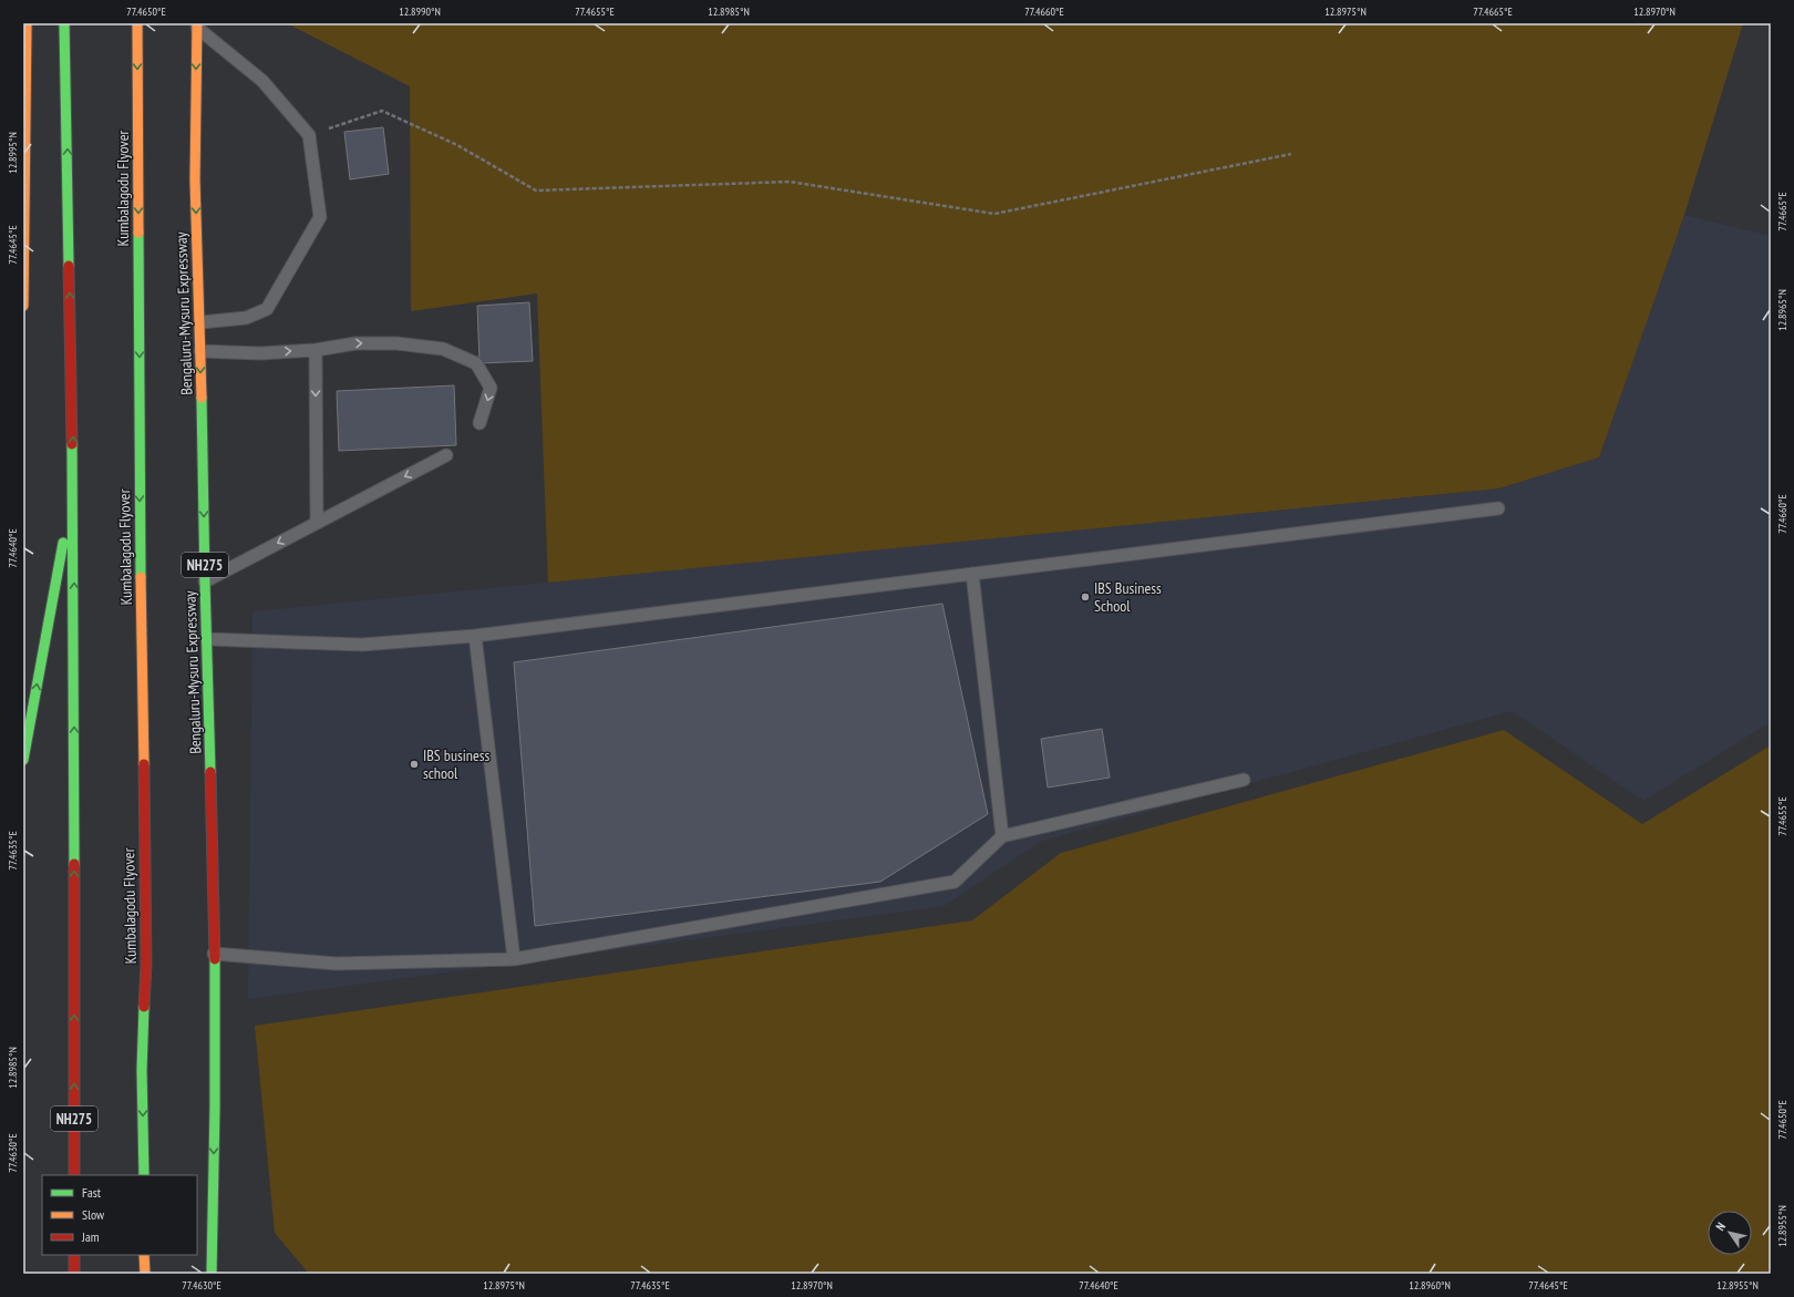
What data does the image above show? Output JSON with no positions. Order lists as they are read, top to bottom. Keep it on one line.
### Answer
{"streets":{"highway":["Kumbalagodu Flyover","Bengaluru-Mysuru Expressway","NH275"]},"one_way":["Bengaluru-Mysuru Expressway"],"places":["IBS Business School","IBS business school"],"legend":["Fast","Slow","Jam"],"north":"top left","coordinates":["77.4650°E","12.8990°N","77.4655°E","12.8985°N","77.4660°E","12.8975°N","77.4665°E","12.8970°N","12.8995°N","77.4645°E","12.8965°N","77.4640°E","77.4635°E","77.4630°E","12.8955°N","12.8960°N"]}
